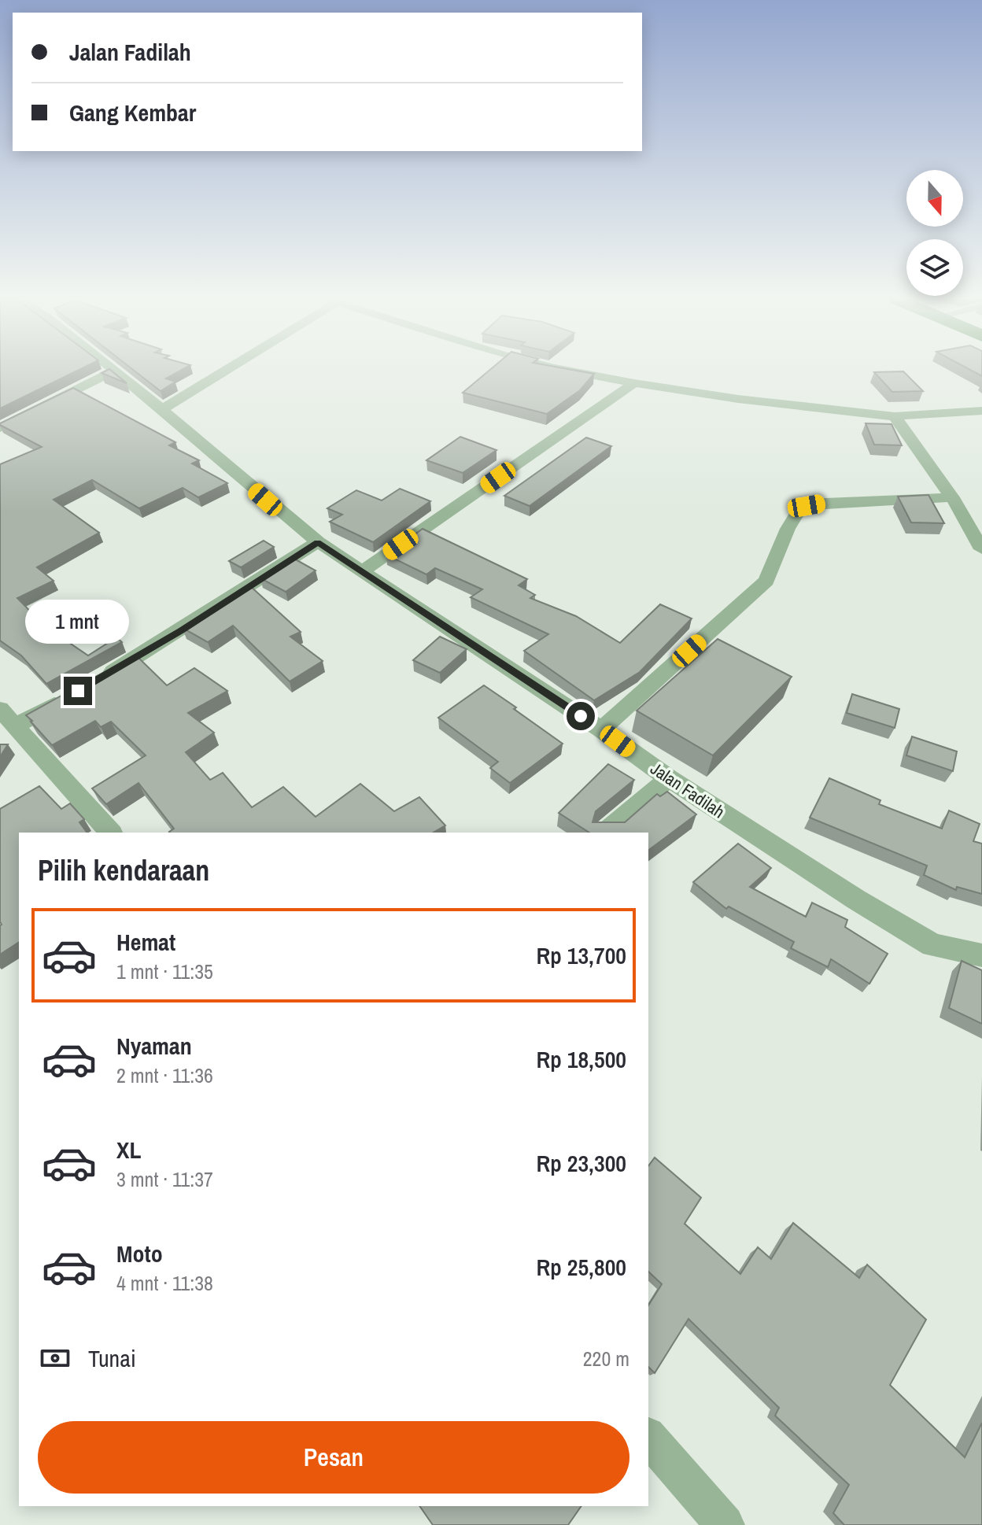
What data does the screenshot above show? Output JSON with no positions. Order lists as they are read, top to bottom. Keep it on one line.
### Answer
{"streets":{"street":["Jalan Fadilah"]},"north":"bottom","page":{"banner":["Jalan Fadilah","Gang Kembar"],"bubble":"1 mnt","heading":"Pilih kendaraan","list":[{"name":"Hemat","note":"1 mnt · 11:35","value":"Rp 13,700"},{"name":"Nyaman","note":"2 mnt · 11:36","value":"Rp 18,500"},{"name":"XL","note":"3 mnt · 11:37","value":"Rp 23,300"},{"name":"Moto","note":"4 mnt · 11:38","value":"Rp 25,800"}],"pay":["Tunai","220 m"],"buttons":"Pesan"}}
